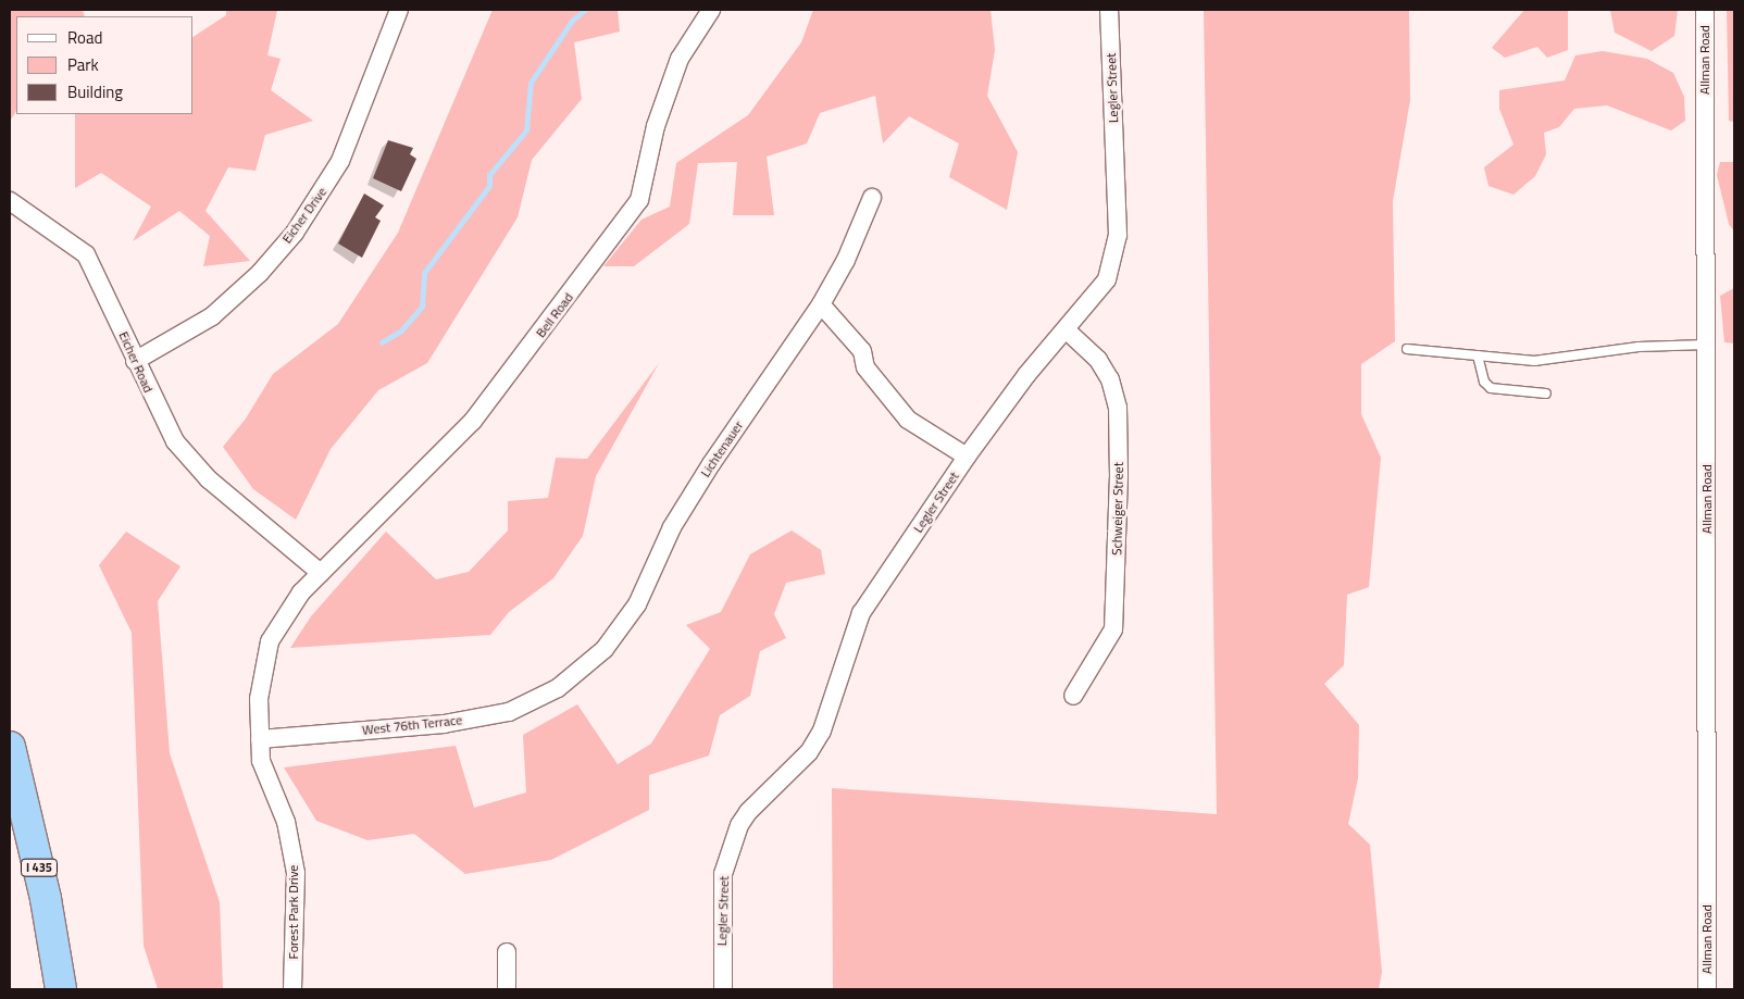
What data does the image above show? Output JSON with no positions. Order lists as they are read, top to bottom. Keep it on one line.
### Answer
{"streets":{"highway":["I 435"],"street":["Allman Road","Legler Street","Eicher Drive","Bell Road","Eicher Road","Lichtenauer","Schweiger Street","West 76th Terrace","Forest Park Drive"]},"crossings":[["Legler Street","Schweiger Street"],["Eicher Drive","Eicher Road"],["Bell Road","Eicher Road"],["Bell Road","Forest Park Drive"],["Eicher Road","Forest Park Drive"],["Lichtenauer","West 76th Terrace"],["West 76th Terrace","Forest Park Drive"]],"legend":["Road","Park","Building"]}
